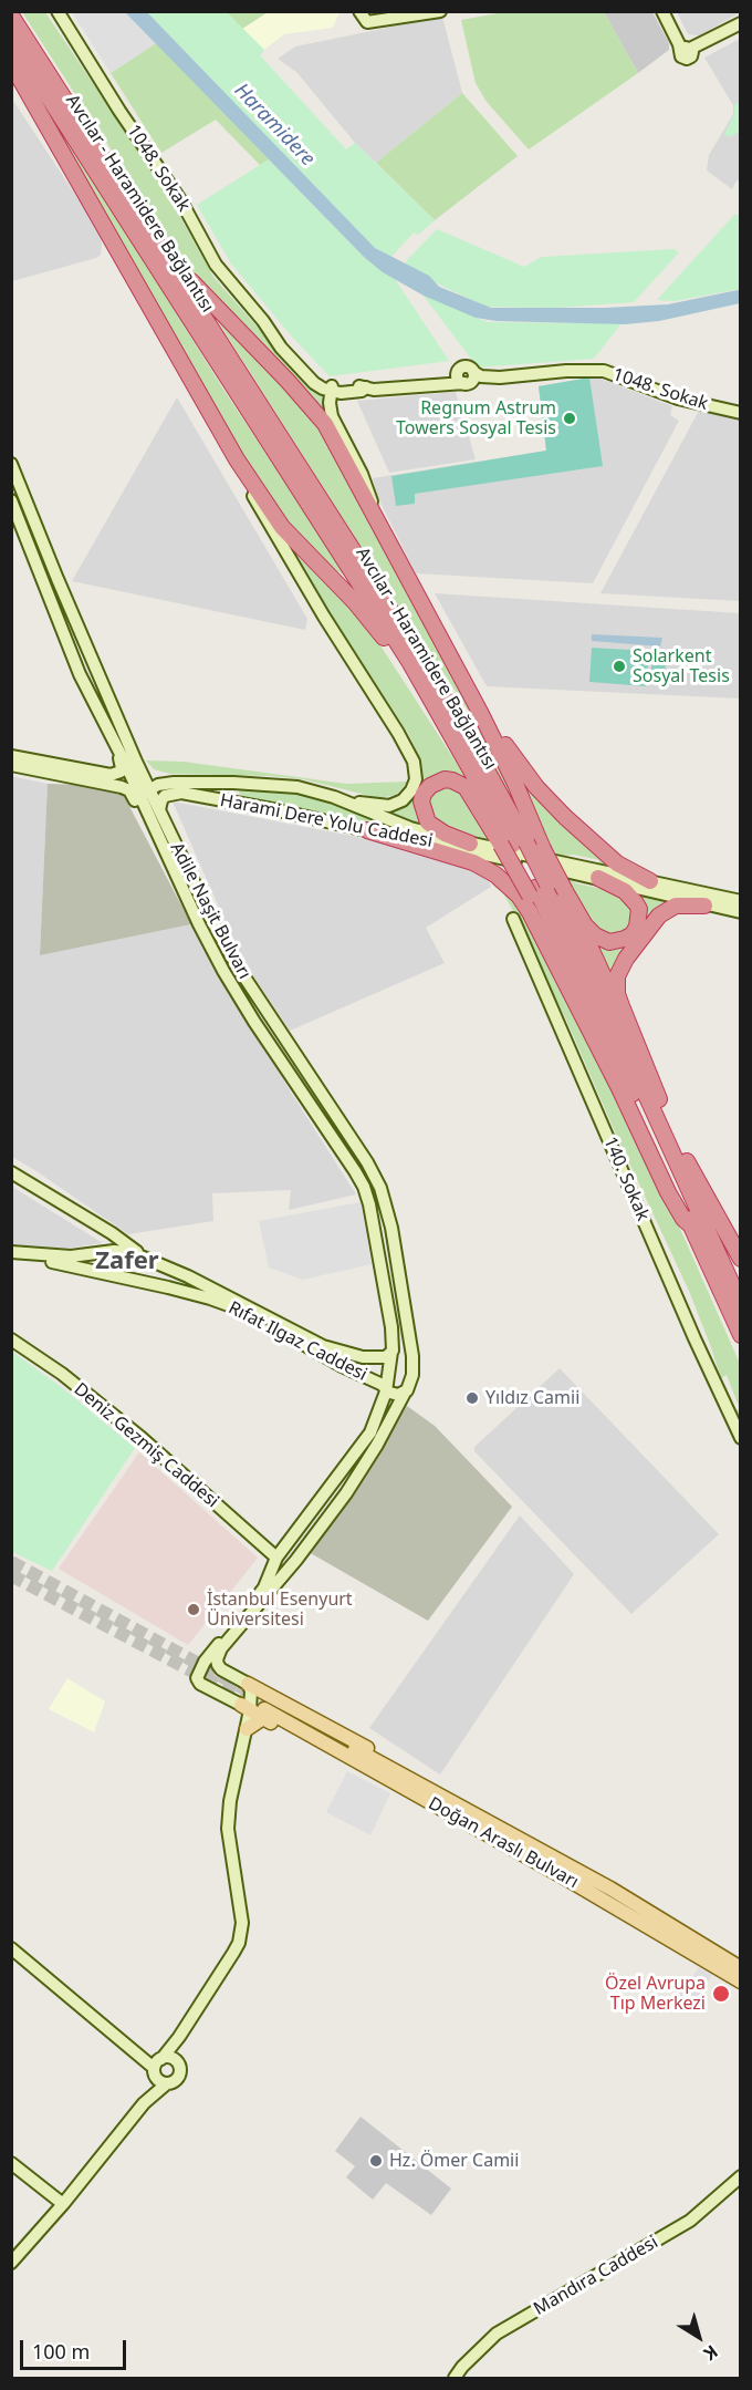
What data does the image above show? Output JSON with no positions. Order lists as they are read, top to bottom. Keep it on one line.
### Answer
{"streets":{"highway":["Avcılar - Haramidere Bağlantısı"],"main road":["1048. Sokak","Harami Dere Yolu Caddesi","Adile Naşit Bulvarı","140. Sokak","Rıfat Ilgaz Caddesi","Deniz Gezmiş Caddesi","Doğan Araslı Bulvarı","Mandıra Caddesi"]},"crossings":[["Avcılar - Haramidere Bağlantısı","Harami Dere Yolu Caddesi"],["Harami Dere Yolu Caddesi","Adile Naşit Bulvarı"],["Adile Naşit Bulvarı","Rıfat Ilgaz Caddesi"]],"districts":["Zafer"],"water":["Haramidere"],"places":["Regnum Astrum Towers Sosyal Tesis","Solarkent Sosyal Tesis","Yıldız Camii","İstanbul Esenyurt Üniversitesi","Özel Avrupa Tıp Merkezi","Hz. Ömer Camii"],"scale_bar":"100 m","north":"bottom right"}
